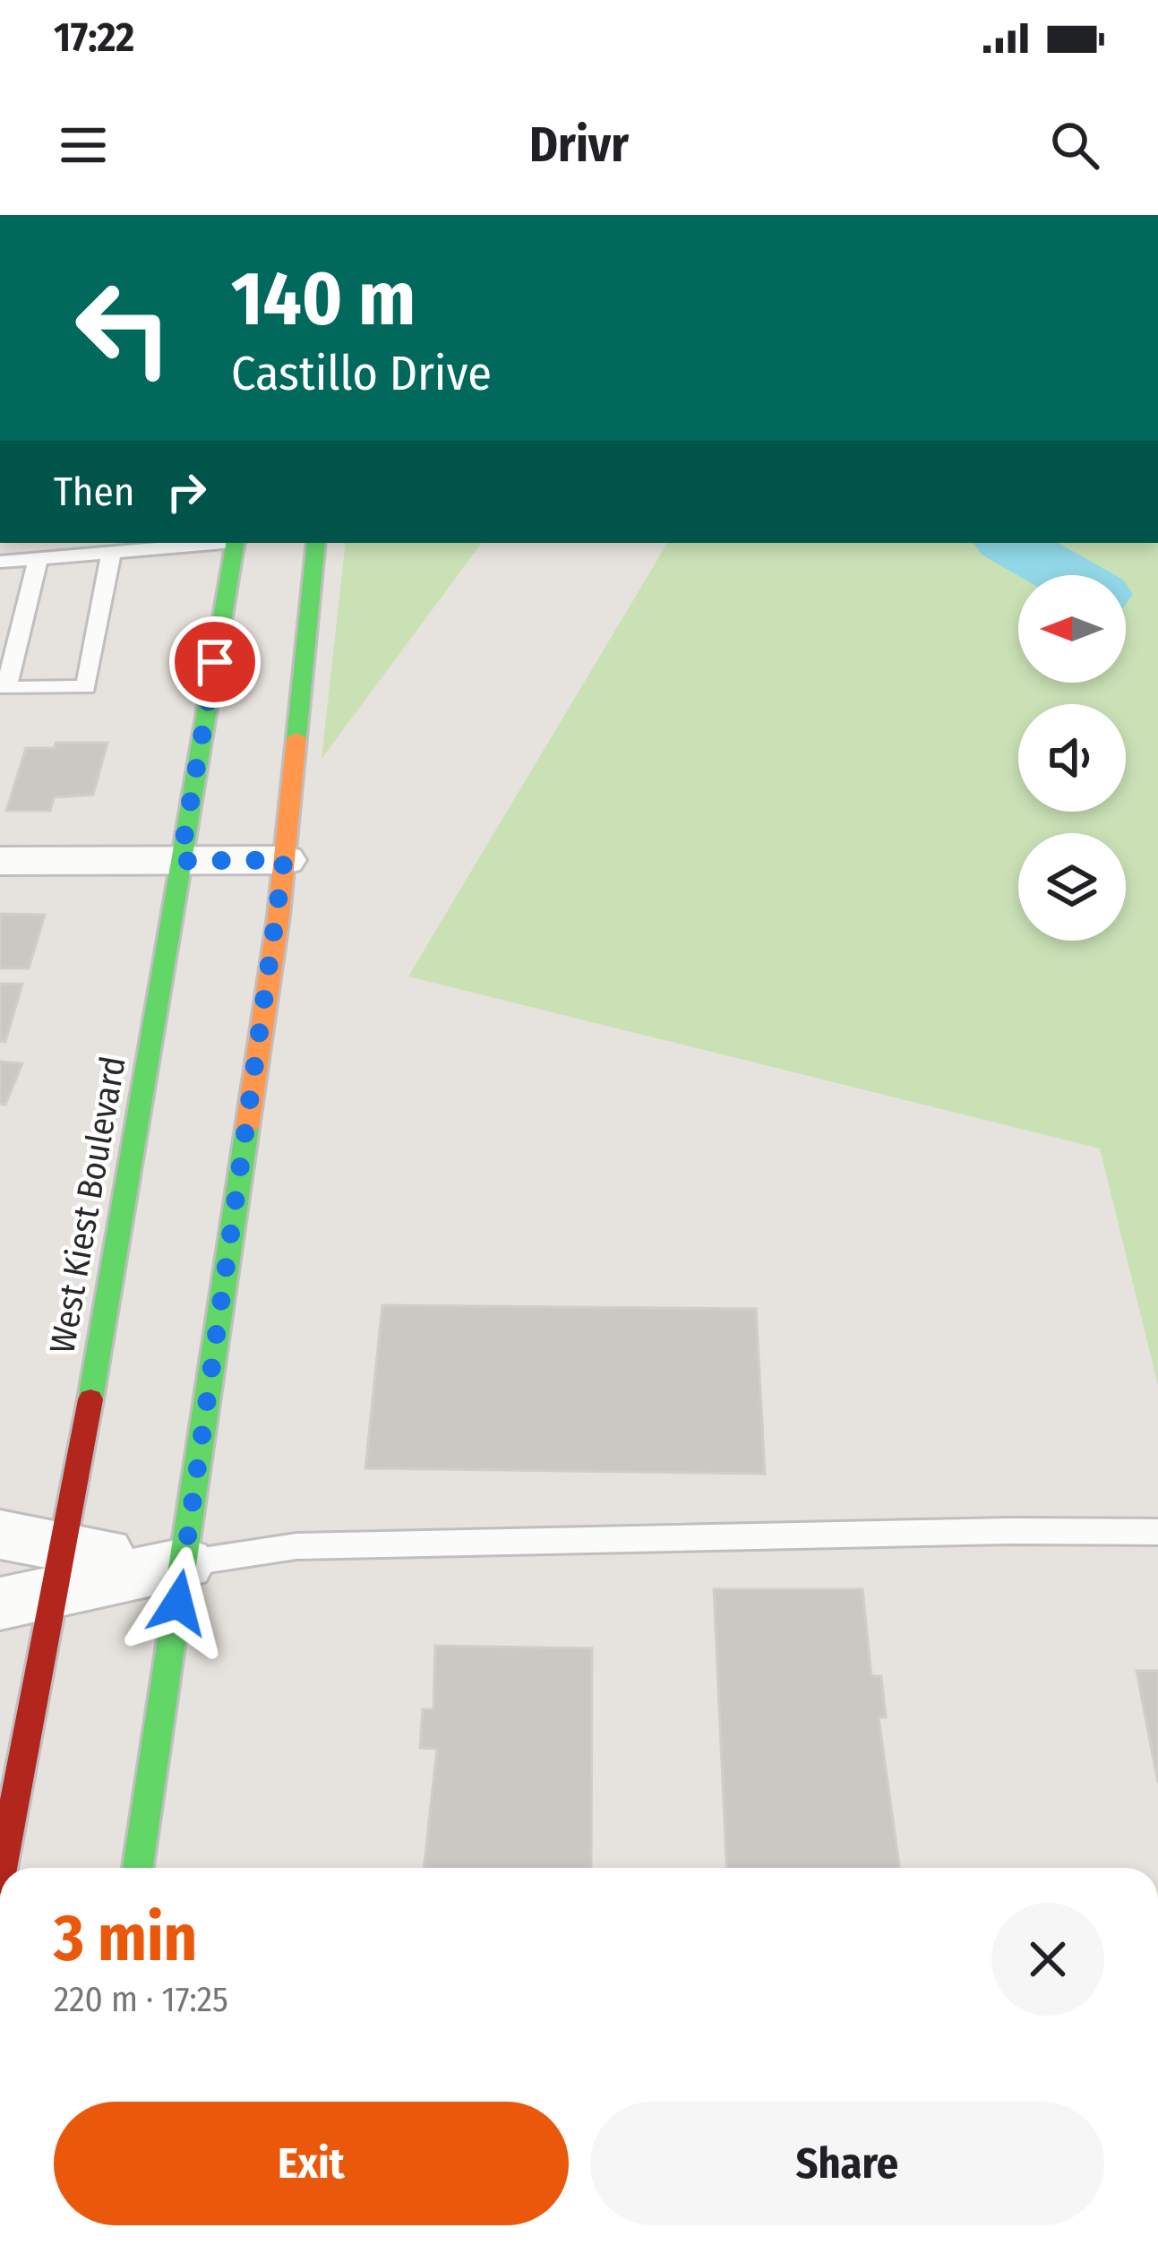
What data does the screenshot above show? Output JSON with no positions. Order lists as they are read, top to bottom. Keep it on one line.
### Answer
{"streets":{"main road":["West Kiest Boulevard"]},"north":"left","page":{"status":"17:22","header":"Drivr","turn":["140 m","Castillo Drive"],"then":"Then","heading":["3 min","220 m · 17:25"],"buttons":["Exit","Share"]}}
